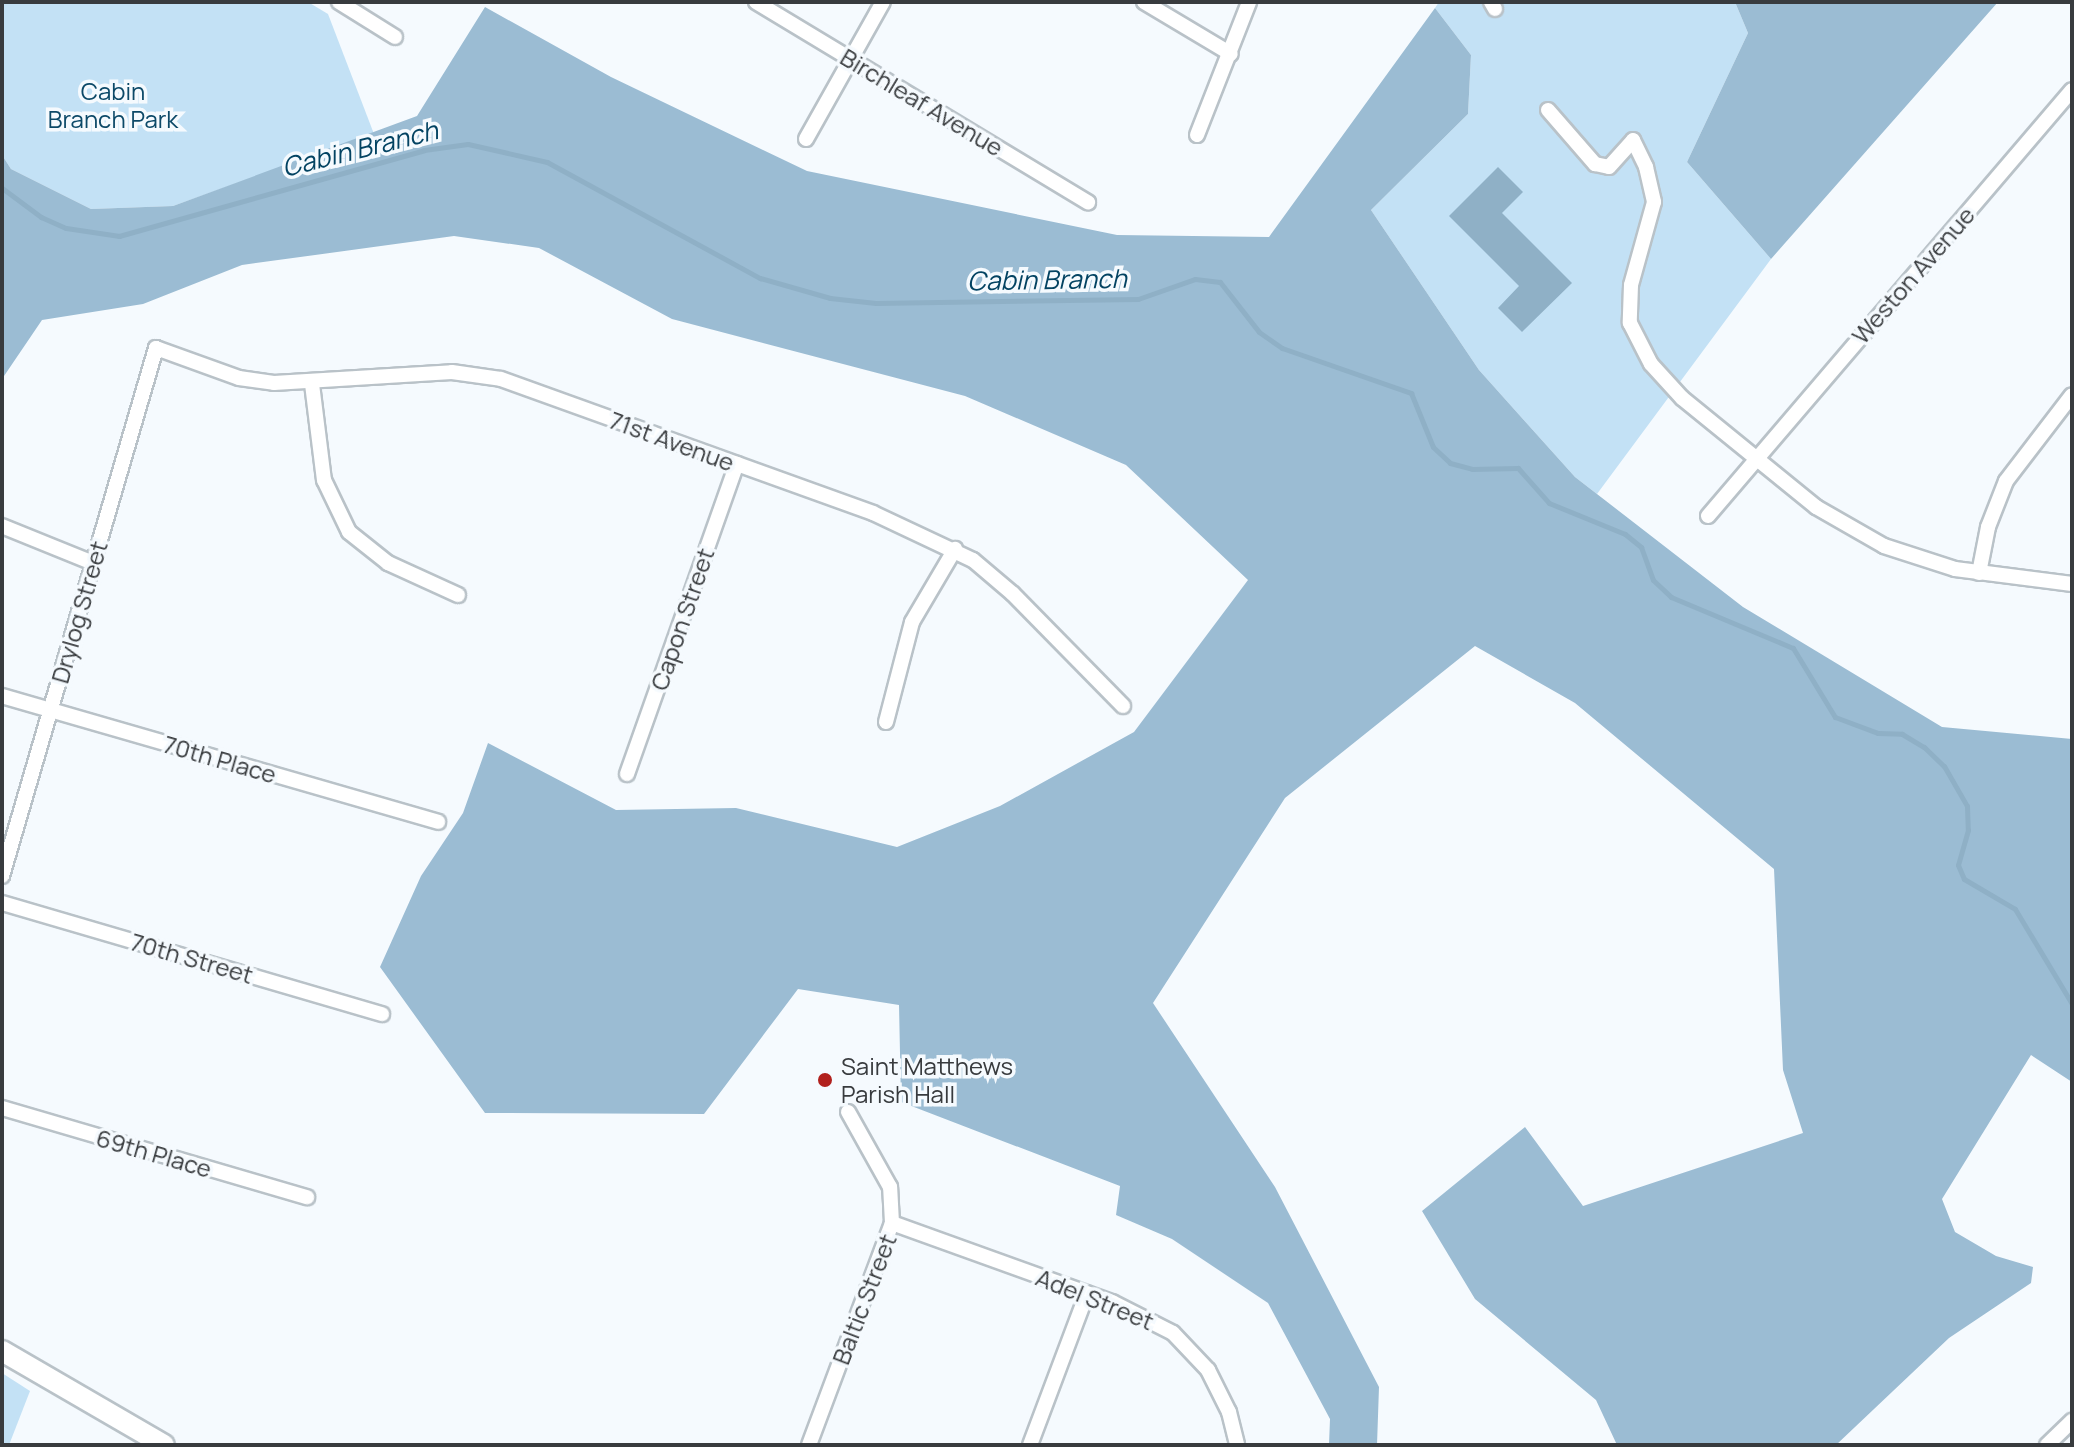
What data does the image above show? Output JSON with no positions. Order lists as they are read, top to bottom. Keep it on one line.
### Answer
{"streets":{"street":["Birchleaf Avenue","Weston Avenue","71st Avenue","Drylog Street","Capon Street","70th Place","70th Street","69th Place","Baltic Street","Adel Street"]},"crossings":[["71st Avenue","Drylog Street"],["71st Avenue","Capon Street"],["Drylog Street","70th Place"],["Baltic Street","Adel Street"]],"water":["Cabin Branch"],"parks":["Cabin Branch Park"],"places":["Saint Matthews Parish Hall"]}
